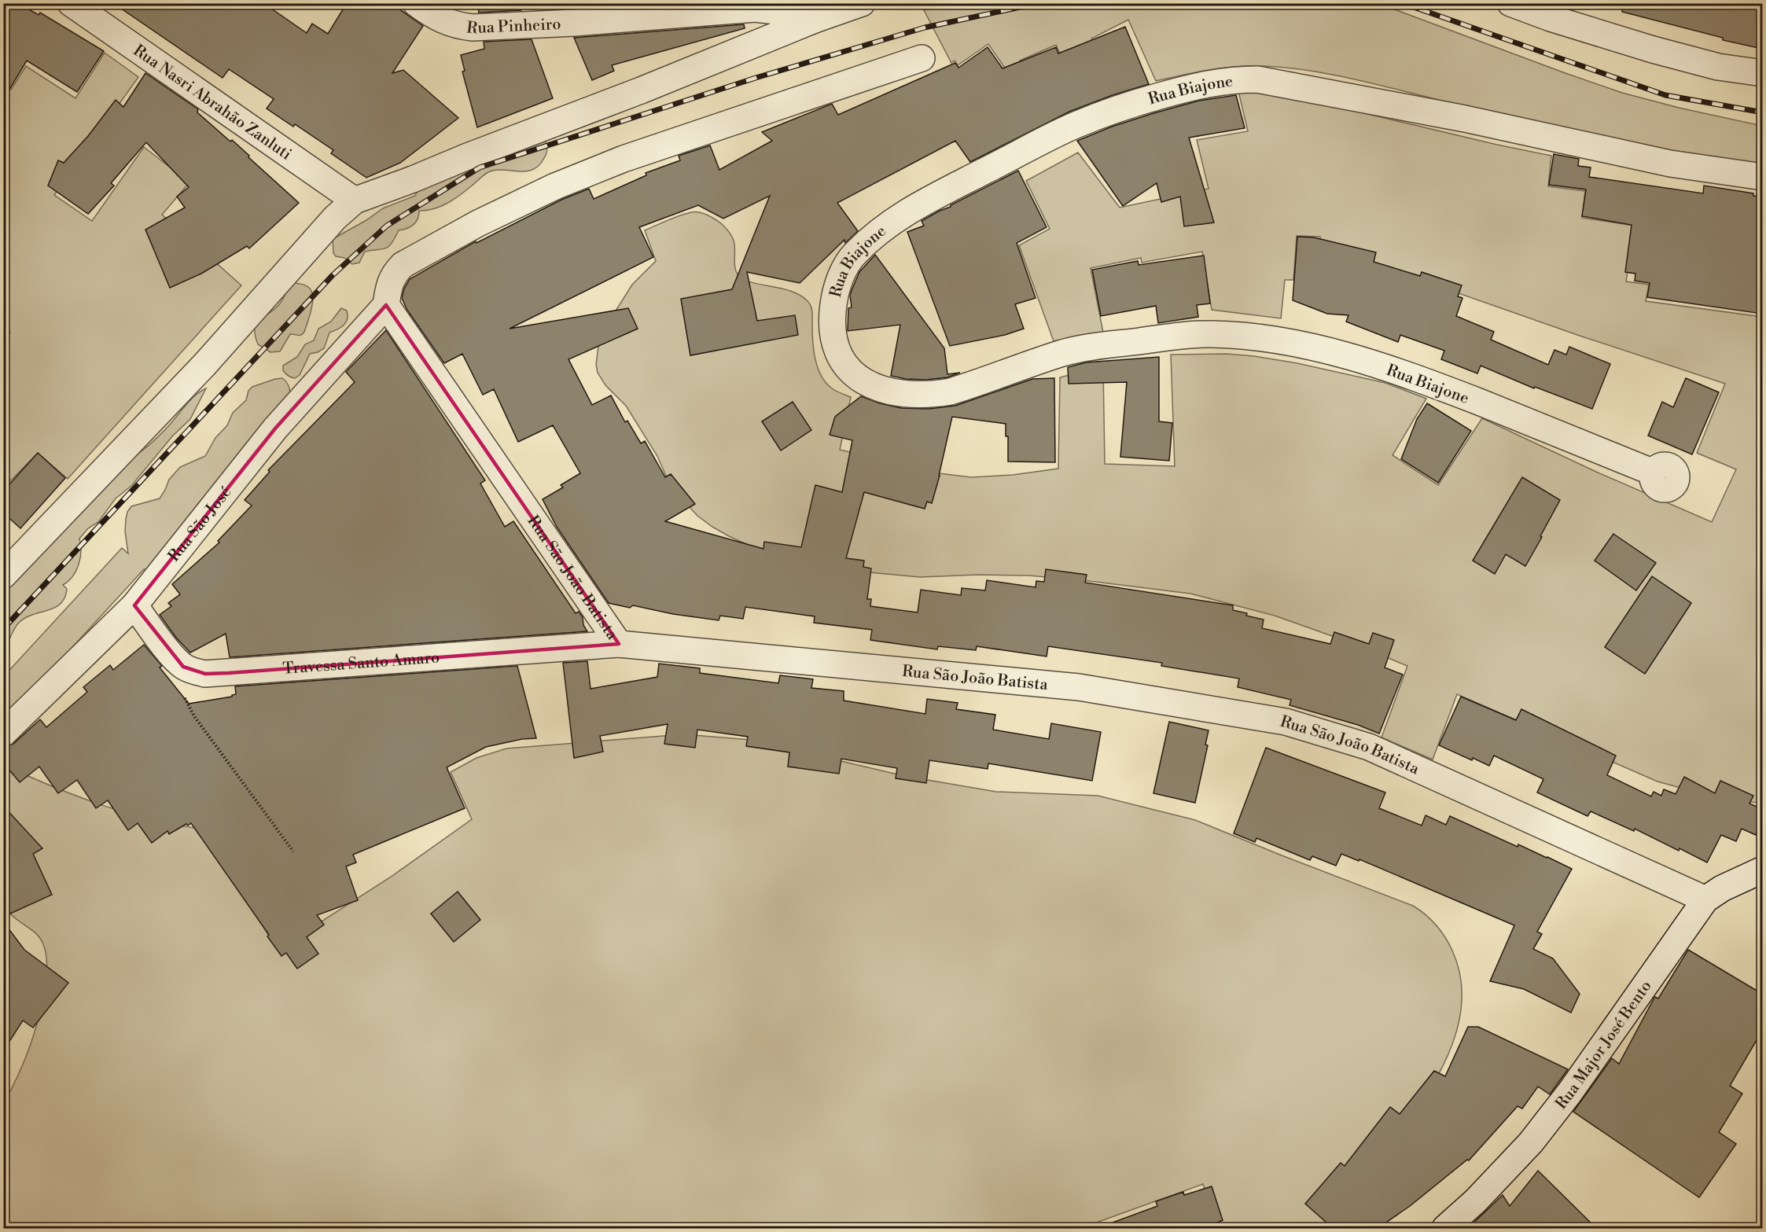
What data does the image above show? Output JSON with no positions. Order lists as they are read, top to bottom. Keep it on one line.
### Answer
{"streets":{"street":["Rua Pinheiro","Rua Biajone","Rua Nasri Abrahão Zanluti","Rua São José","Rua São João Batista","Travessa Santo Amaro","Rua Major José Bento"]},"crossings":[["Rua São José","Rua São João Batista"],["Rua São José","Travessa Santo Amaro"],["Rua São João Batista","Travessa Santo Amaro"],["Rua São João Batista","Rua Major José Bento"]]}
